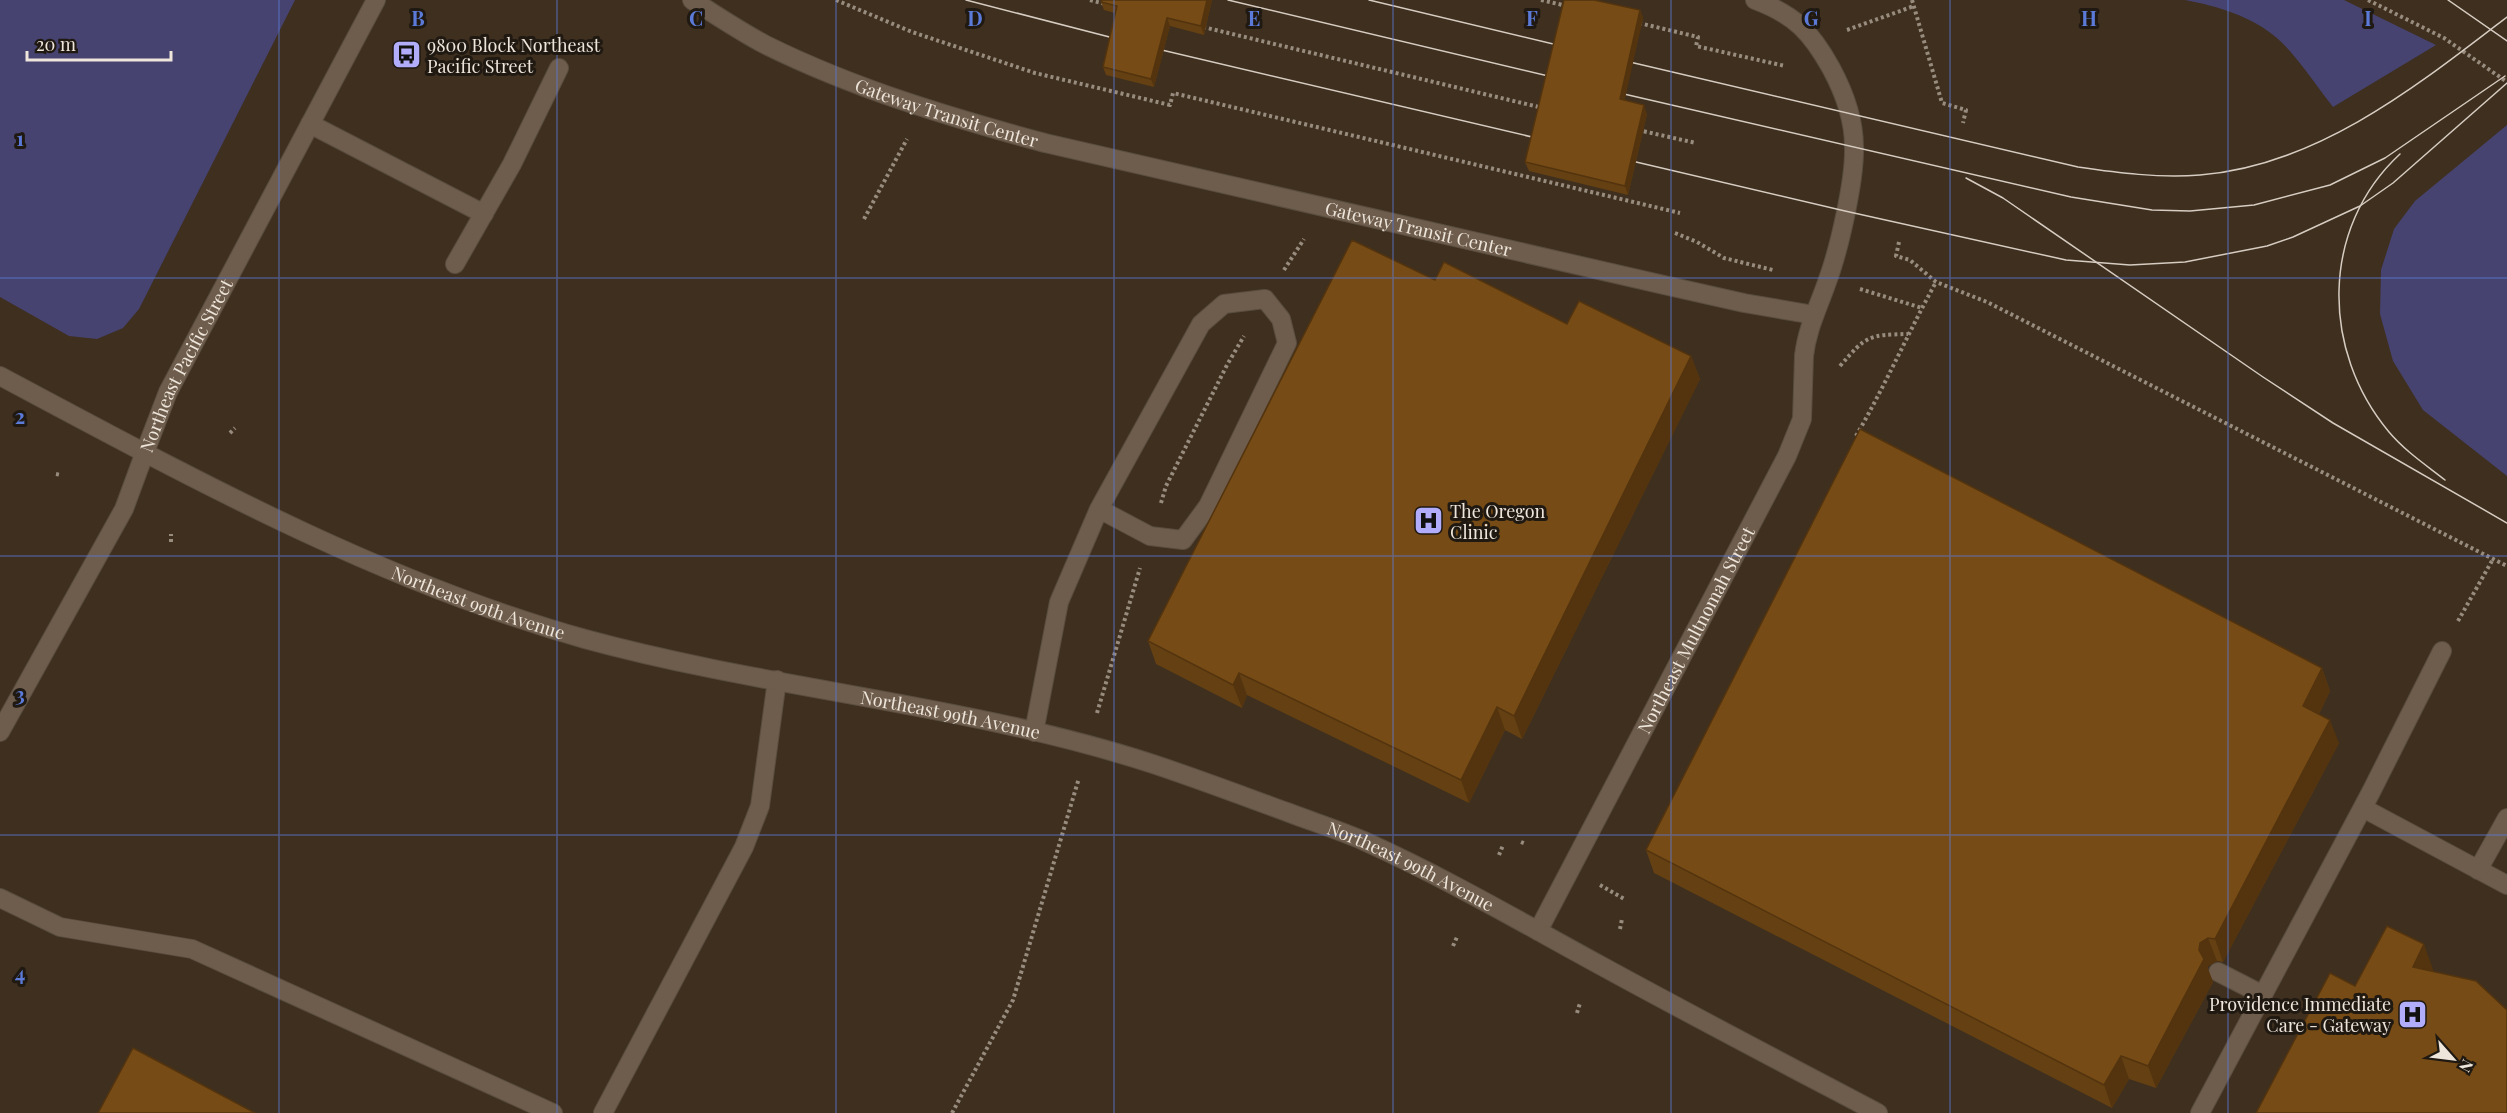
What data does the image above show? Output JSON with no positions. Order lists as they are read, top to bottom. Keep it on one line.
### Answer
{"streets":{"street":["Gateway Transit Center","Northeast Pacific Street","Northeast 99th Avenue","Northeast Multnomah Street"]},"crossings":[["Gateway Transit Center","Northeast Multnomah Street"],["Northeast Pacific Street","Northeast 99th Avenue"],["Northeast 99th Avenue","Northeast Multnomah Street"]],"places":{"bus stop":["9800 Block Northeast Pacific Street"],"hospital":["The Oregon Clinic","Providence Immediate Care - Gateway"]},"scale_bar":"20 m","north":"bottom right","grid":{"columns":["B","C","D","E","F","G","H","I"],"rows":["1","2","3","4"]}}
